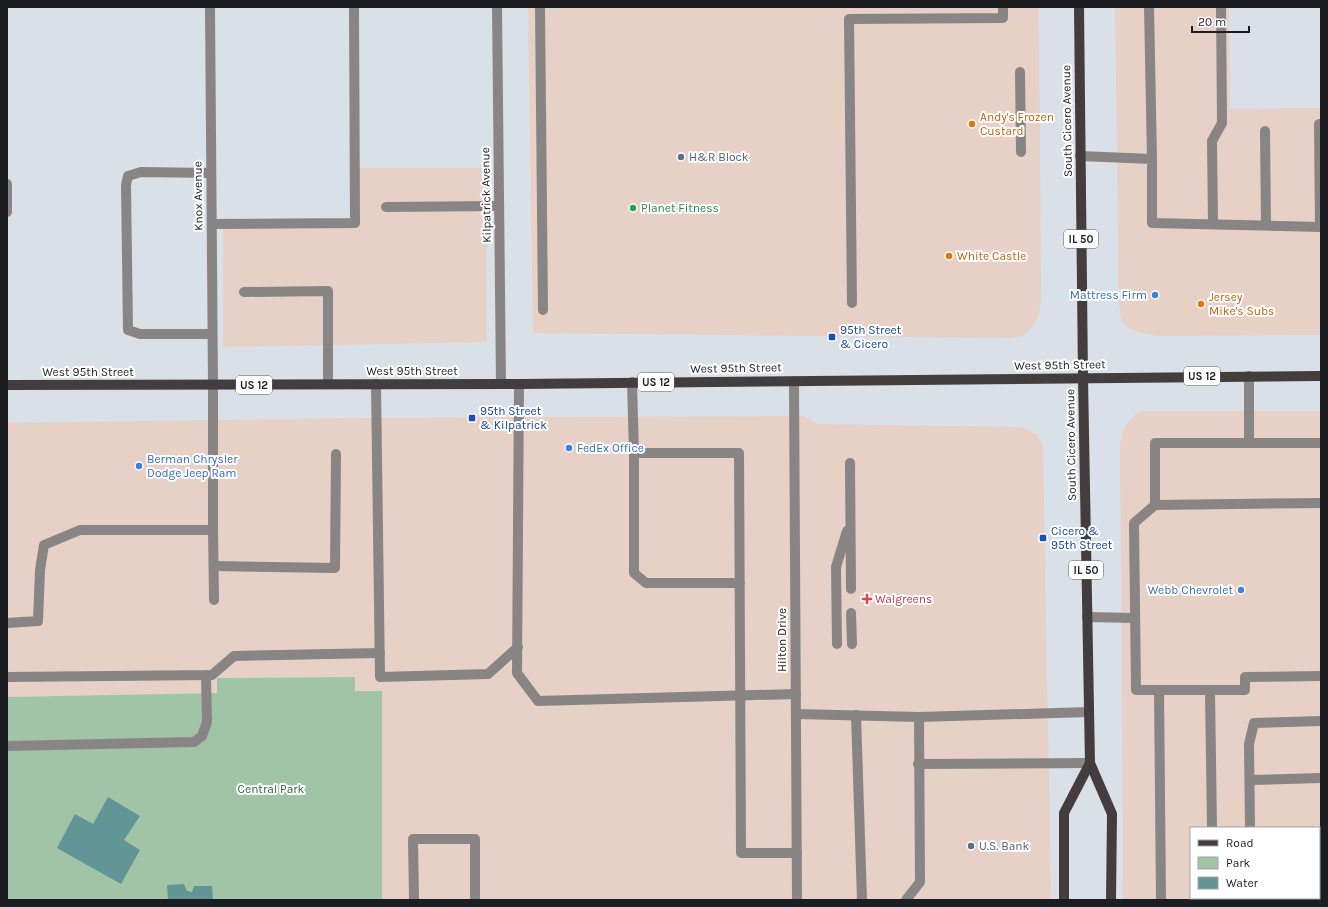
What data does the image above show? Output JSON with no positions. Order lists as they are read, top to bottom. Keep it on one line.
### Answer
{"streets":{"main road":["South Cicero Avenue","IL 50","West 95th Street","US 12"],"street":["Kilpatrick Avenue","Knox Avenue","Hilton Drive"]},"crossings":[["South Cicero Avenue","West 95th Street"],["Kilpatrick Avenue","West 95th Street"],["Knox Avenue","West 95th Street"],["West 95th Street","Hilton Drive"]],"parks":["Central Park"],"places":{"other":["Andy's Frozen Custard","H&R Block","Planet Fitness","White Castle","Mattress Firm","Jersey Mike's Subs","FedEx Office","Berman Chrysler Dodge Jeep Ram","Webb Chevrolet","U.S. Bank"],"transit":["95th Street & Cicero","95th Street & Kilpatrick","Cicero & 95th Street"],"health":["Walgreens"]},"legend":["Road","Park","Water"],"scale_bar":"20 m"}
